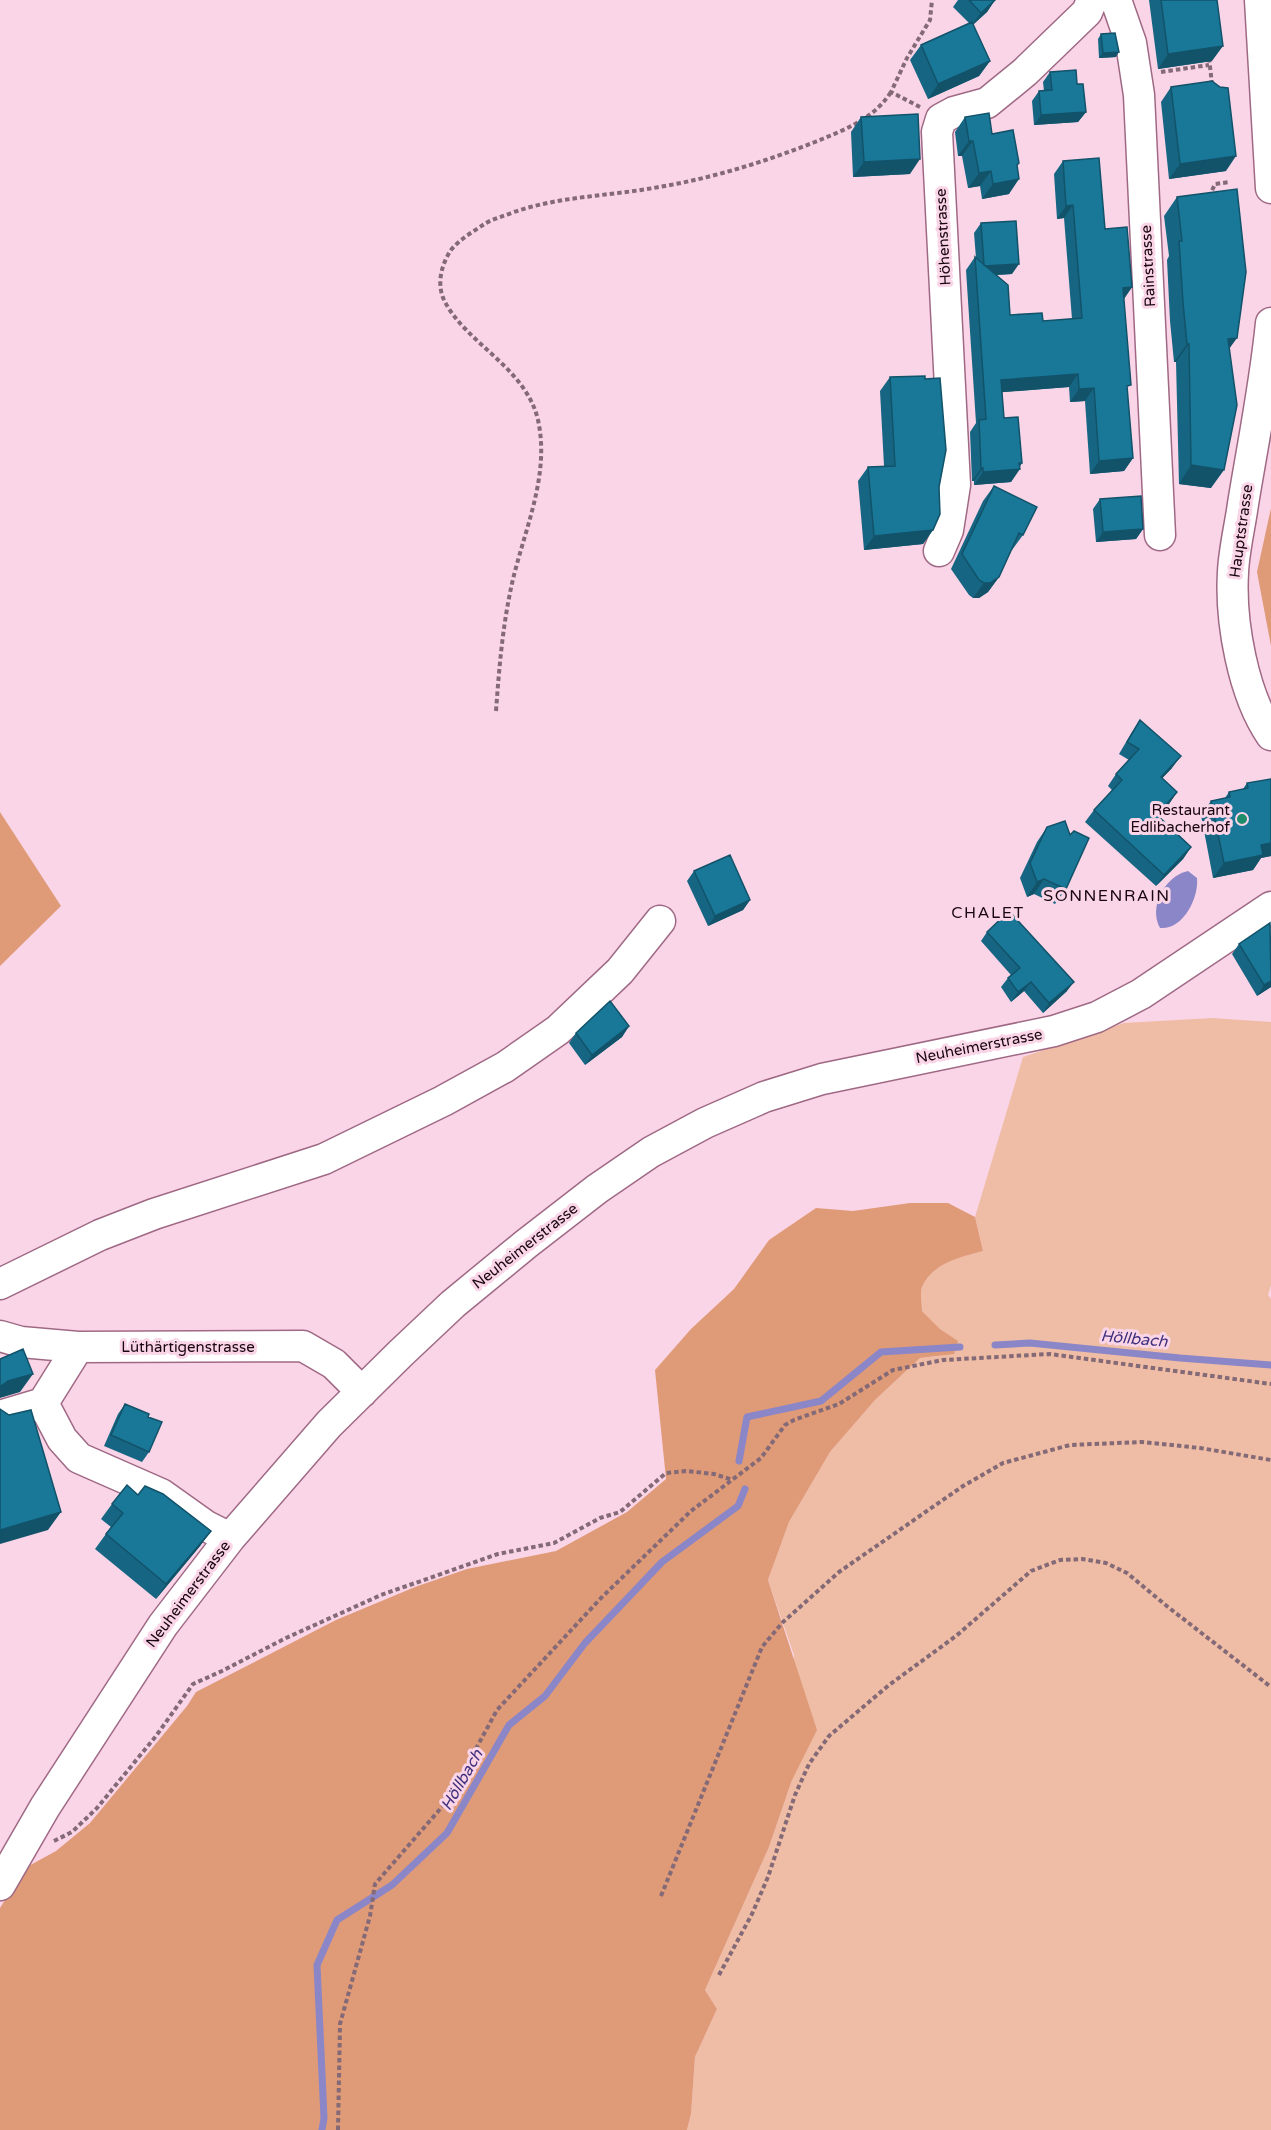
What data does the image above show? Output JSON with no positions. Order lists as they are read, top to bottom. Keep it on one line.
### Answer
{"streets":{"street":["Höhenstrasse","Rainstrasse","Hauptstrasse","Neuheimerstrasse","Lüthärtigenstrasse"]},"crossings":[["Neuheimerstrasse","Lüthärtigenstrasse"]],"districts":["SONNENRAIN","CHALET"],"water":["Höllbach"],"places":["Restaurant Edlibacherhof"]}
